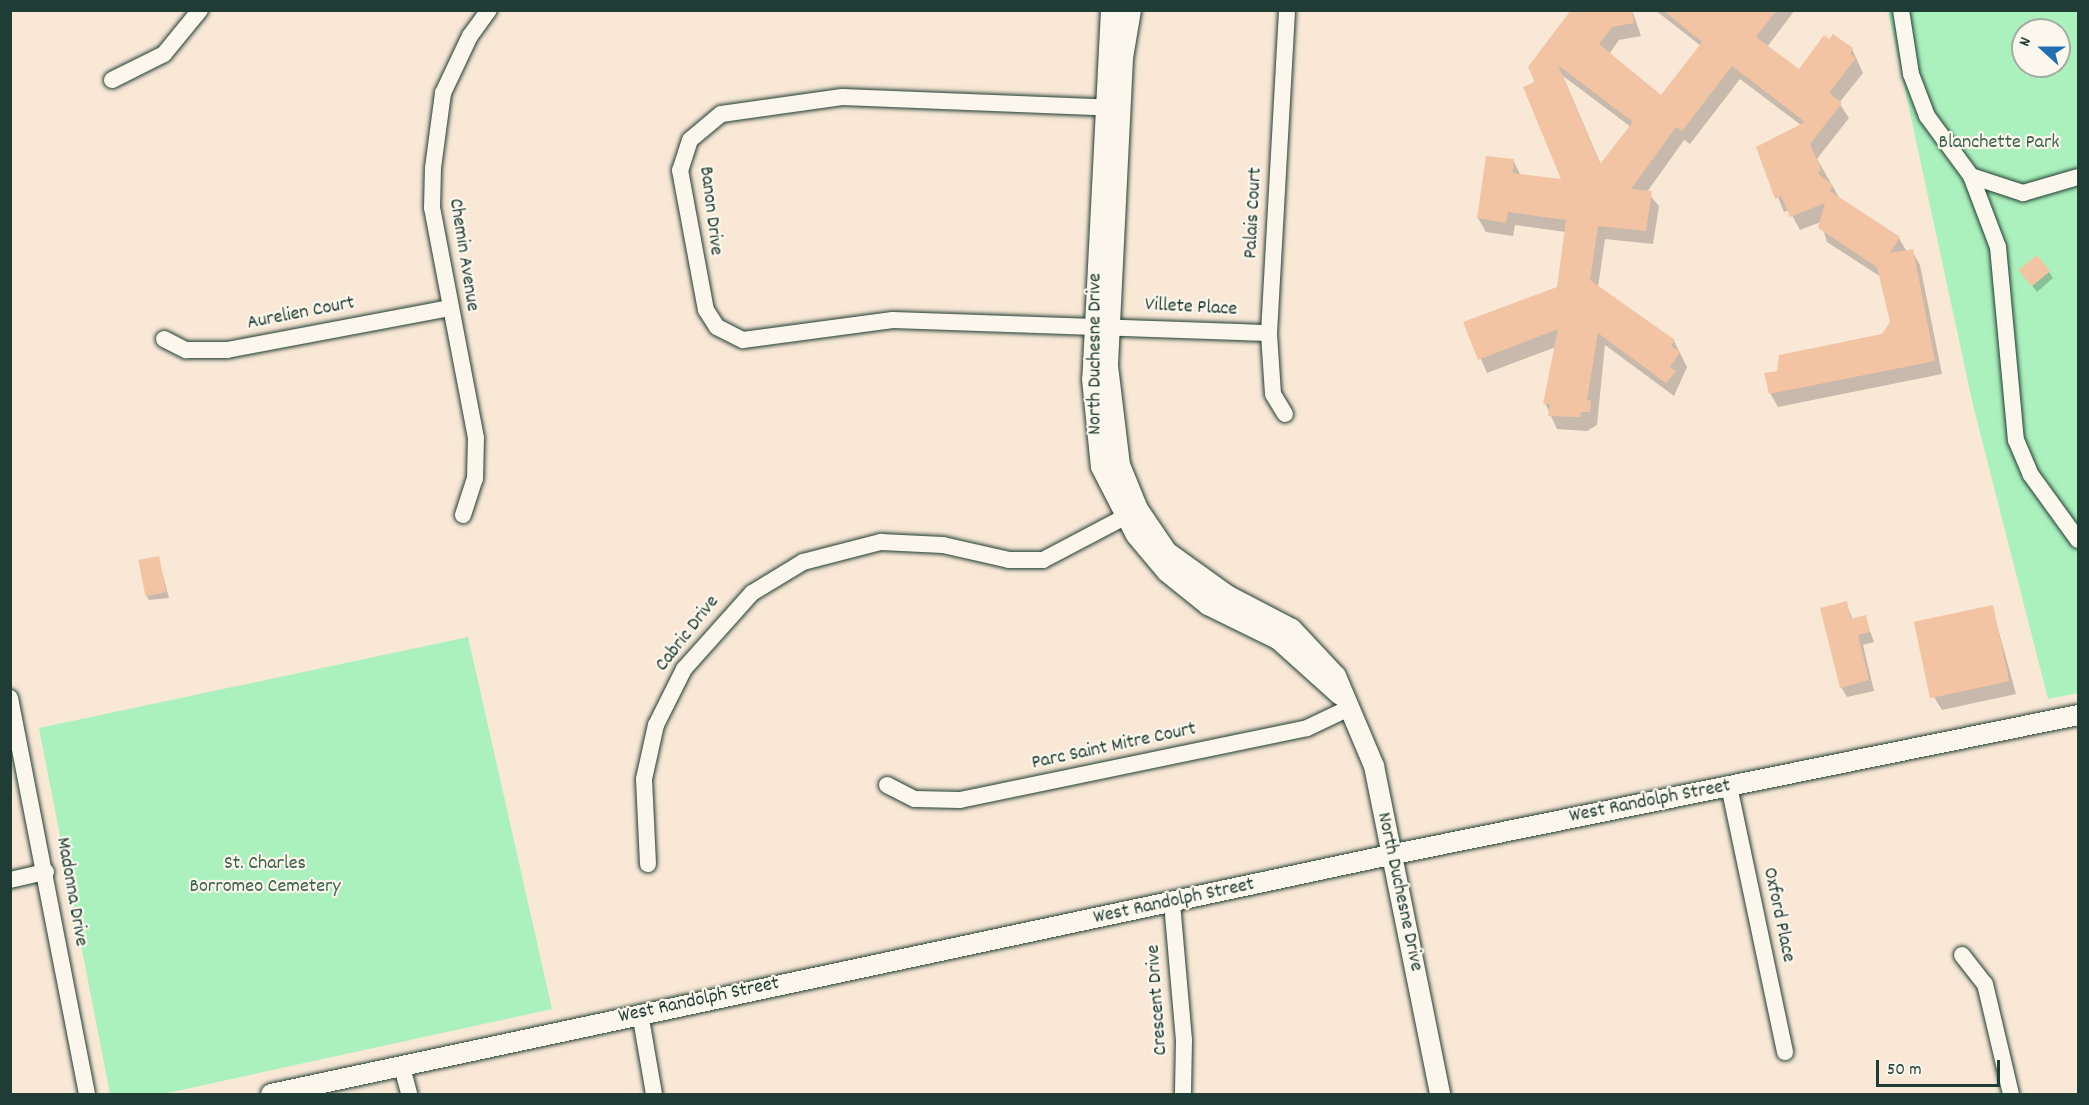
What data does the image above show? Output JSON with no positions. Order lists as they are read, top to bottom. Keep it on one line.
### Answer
{"streets":{"street":["Banon Drive","Palais Court","Chemin Avenue","Villete Place","Aurelien Court","North Duchesne Drive","Cabric Drive","Parc Saint Mitre Court","West Randolph Street","Madonna Drive","Oxford Place","Crescent Drive"]},"crossings":[["Banon Drive","Villete Place"],["Banon Drive","North Duchesne Drive"],["Palais Court","Villete Place"],["Chemin Avenue","Aurelien Court"],["Villete Place","North Duchesne Drive"],["North Duchesne Drive","Cabric Drive"],["North Duchesne Drive","Parc Saint Mitre Court"],["North Duchesne Drive","West Randolph Street"],["West Randolph Street","Oxford Place"],["West Randolph Street","Crescent Drive"]],"parks":["Blanchette Park","St. Charles Borromeo Cemetery"],"scale_bar":"50 m","north":"left"}
